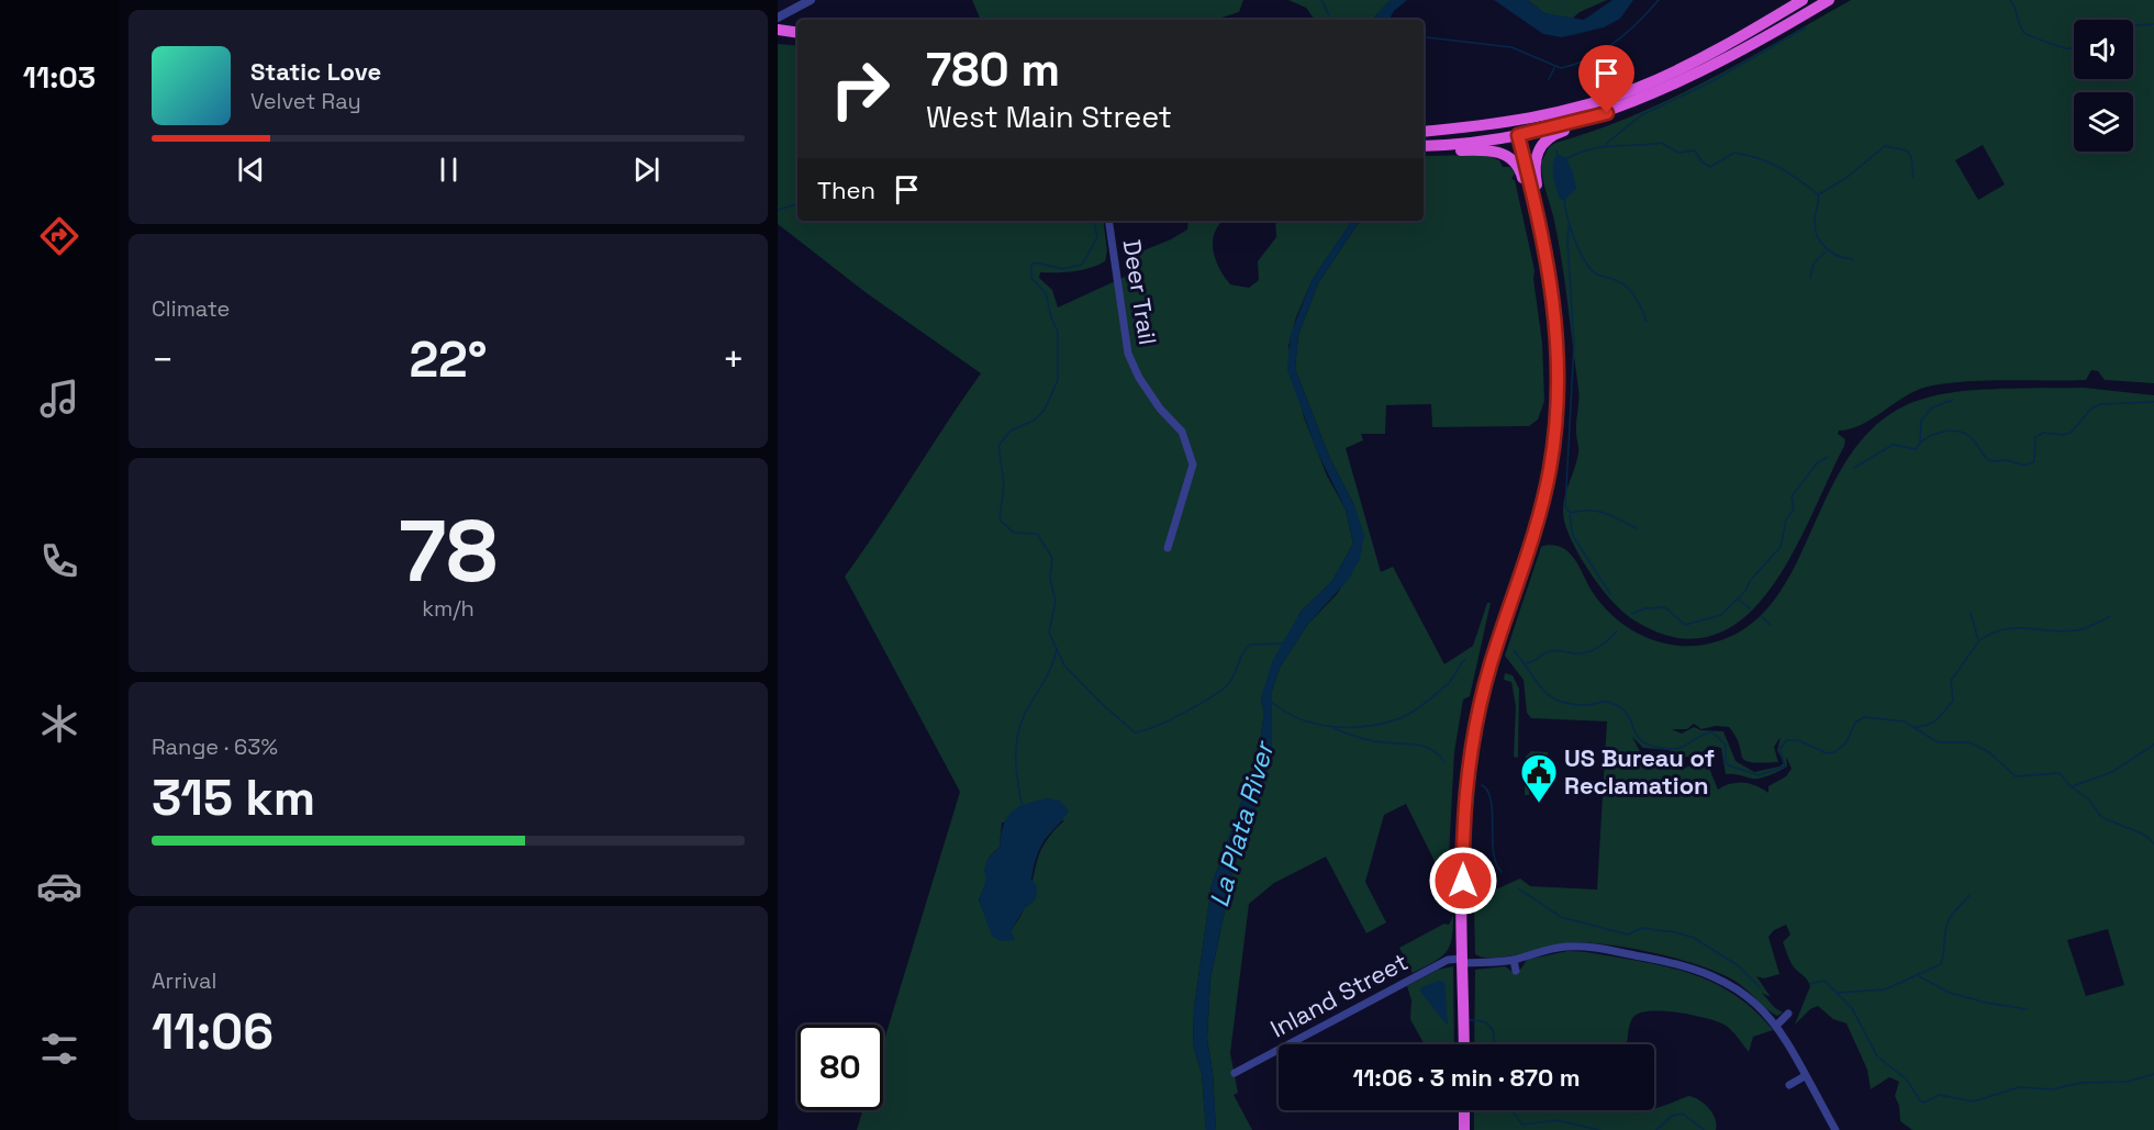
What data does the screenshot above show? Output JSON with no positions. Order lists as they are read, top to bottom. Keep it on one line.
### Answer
{"streets":{"street":["Deer Trail","Inland Street"]},"water":["La Plata River"],"places":{"public building":["US Bureau of Reclamation"]},"page":{"tabs":"11:03","turn":["780 m","West Main Street"],"song":["Static Love","Velvet Ray"],"then":"Then","tile":["Climate",["78","km/h"],["Range · 63%","315 km"],["Arrival","11:06"]],"heat":["−","22°","+"],"limit":"80","trip":"11:06 · 3 min · 870 m"}}
